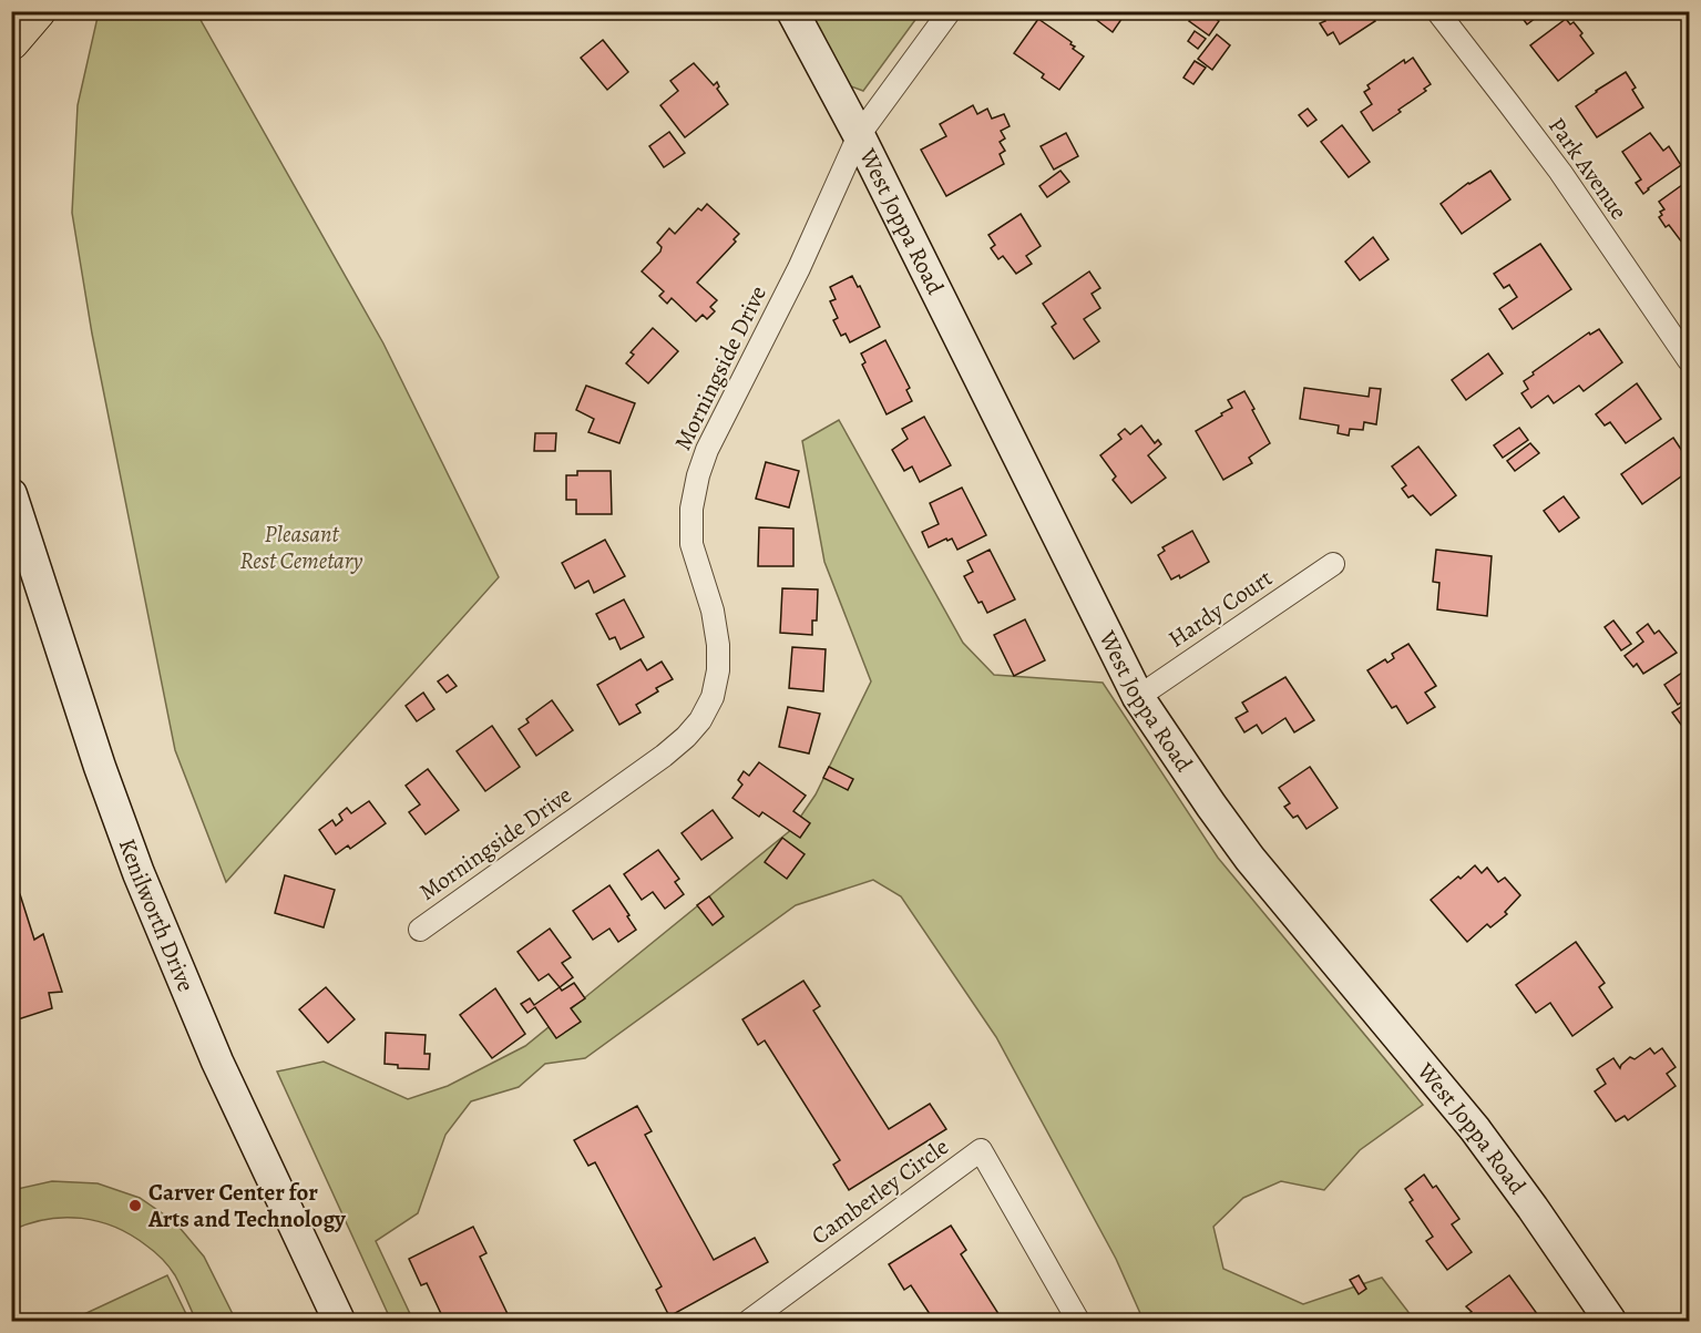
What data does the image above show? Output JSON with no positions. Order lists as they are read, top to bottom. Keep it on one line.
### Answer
{"streets":{"street":["Park Avenue","West Joppa Road","Morningside Drive","Hardy Court","Kenilworth Drive","Camberley Circle"]},"crossings":[["West Joppa Road","Morningside Drive"],["West Joppa Road","Hardy Court"]],"parks":["Pleasant Rest Cemetary"],"places":["Carver Center for Arts and Technology"]}
